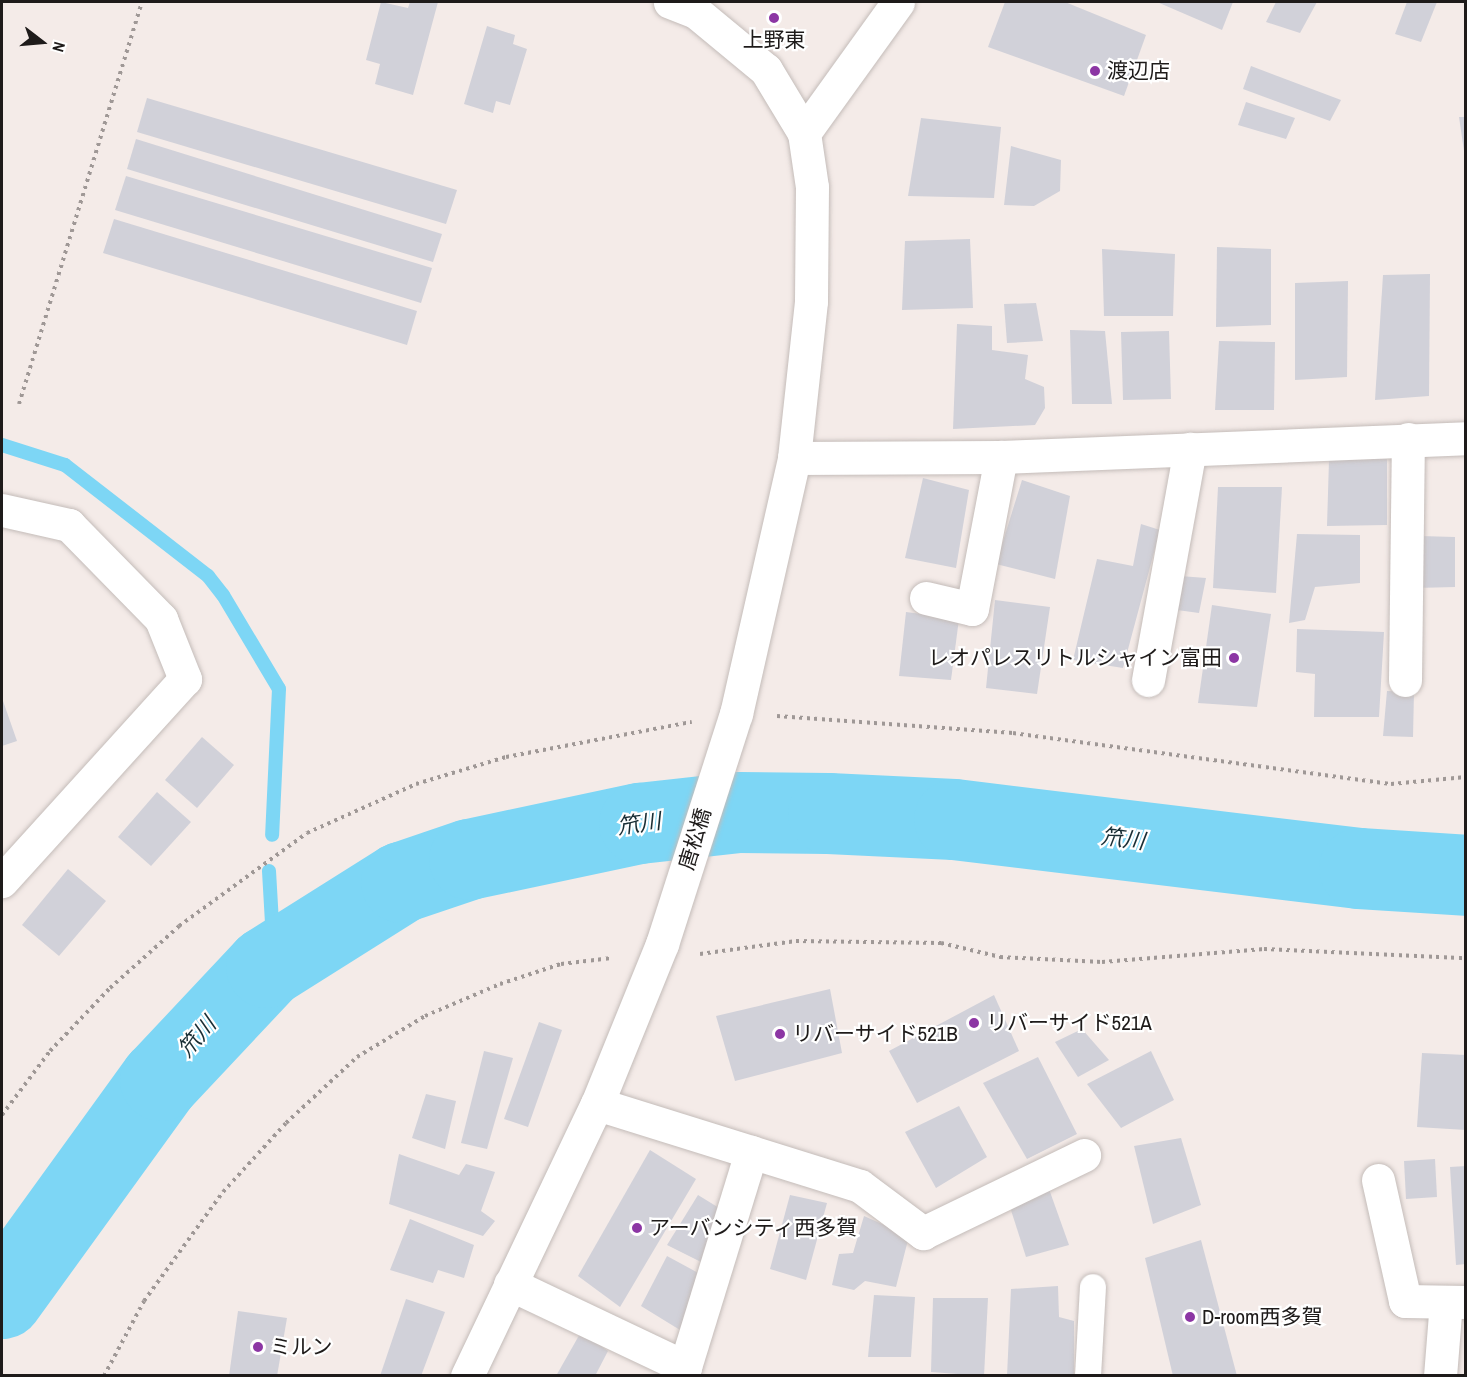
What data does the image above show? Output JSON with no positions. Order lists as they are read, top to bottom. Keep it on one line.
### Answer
{"streets":{"street":["唐松橋"]},"water":["笊川"],"places":["上野東","渡辺店","レオパレスリトルシャイン富田","リバーサイド521A","リバーサイド521B","アーバンシティ西多賀","D-room西多賀","ミルン"],"north":"right"}
